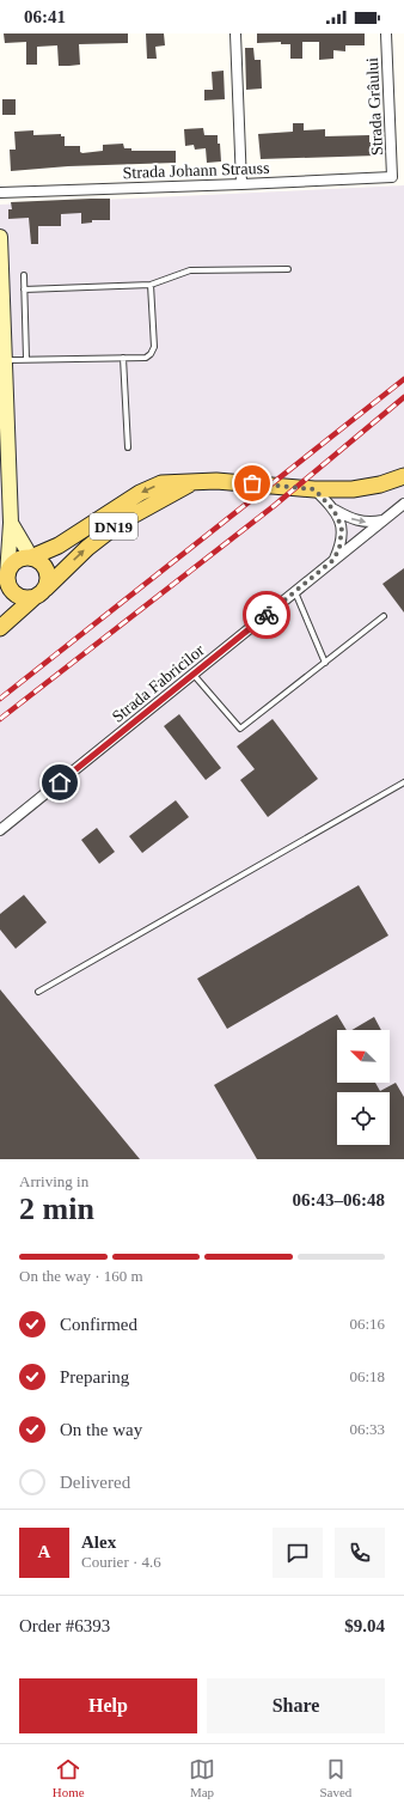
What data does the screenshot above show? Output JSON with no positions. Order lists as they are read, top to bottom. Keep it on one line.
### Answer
{"streets":{"main road":["DN19"],"street":["Strada Grâului","Strada Johann Strauss","Strada Fabricilor"]},"crossings":[["Strada Grâului","Strada Johann Strauss"]],"north":"top left","page":{"status":"06:41","heading":["2 min","Arriving in","06:43–06:48"],"panel":["Alex","Courier · 4.6","Order #6393","$9.04"],"bar":"On the way · 160 m","list":[["Confirmed","06:16"],["Preparing","06:18"],["On the way","06:33"],"Delivered"],"round":"A","buttons":["Help","Share"],"tabs":["Home","Map","Saved"]}}
